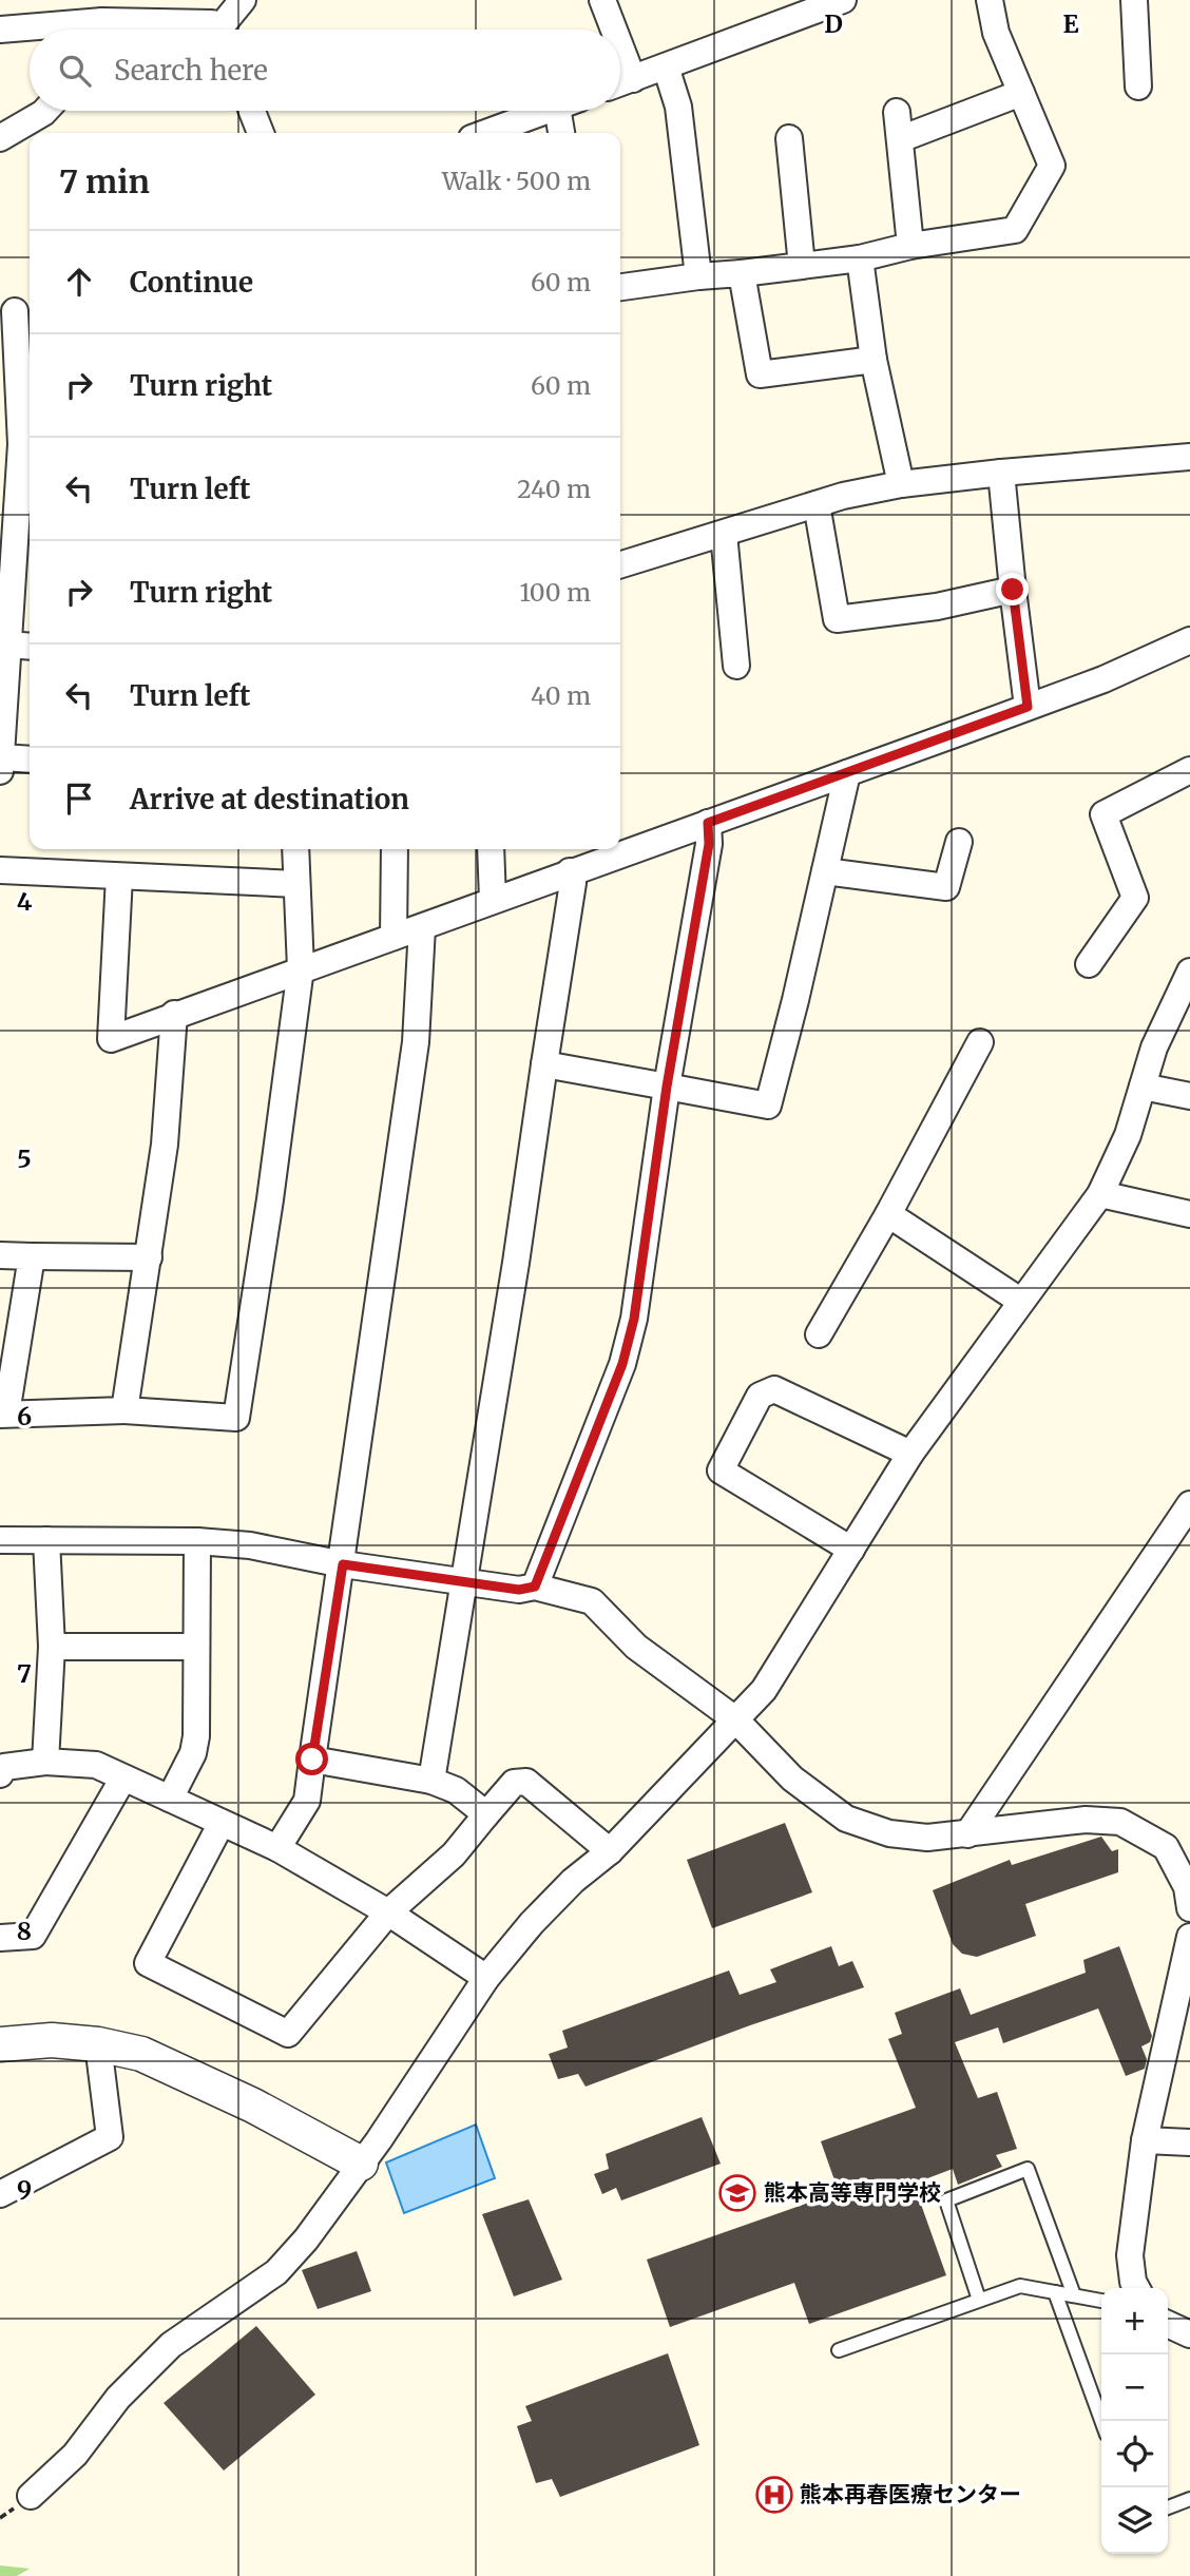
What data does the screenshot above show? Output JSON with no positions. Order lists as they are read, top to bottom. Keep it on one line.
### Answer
{"places":{"school or university":["熊本高等専門学校"],"hospital":["熊本再春医療センター"]},"page":{"search":"Search here","heading":["7 min","Walk · 500 m"],"list":[["Continue","60 m"],["Turn right","60 m"],["Turn left","240 m"],["Turn right","100 m"],["Turn left","40 m"],"Arrive at destination"],"map_buttons":["+","−"]},"grid":{"columns":["D","E"],"rows":["4","5","6","7","8","9"]}}
